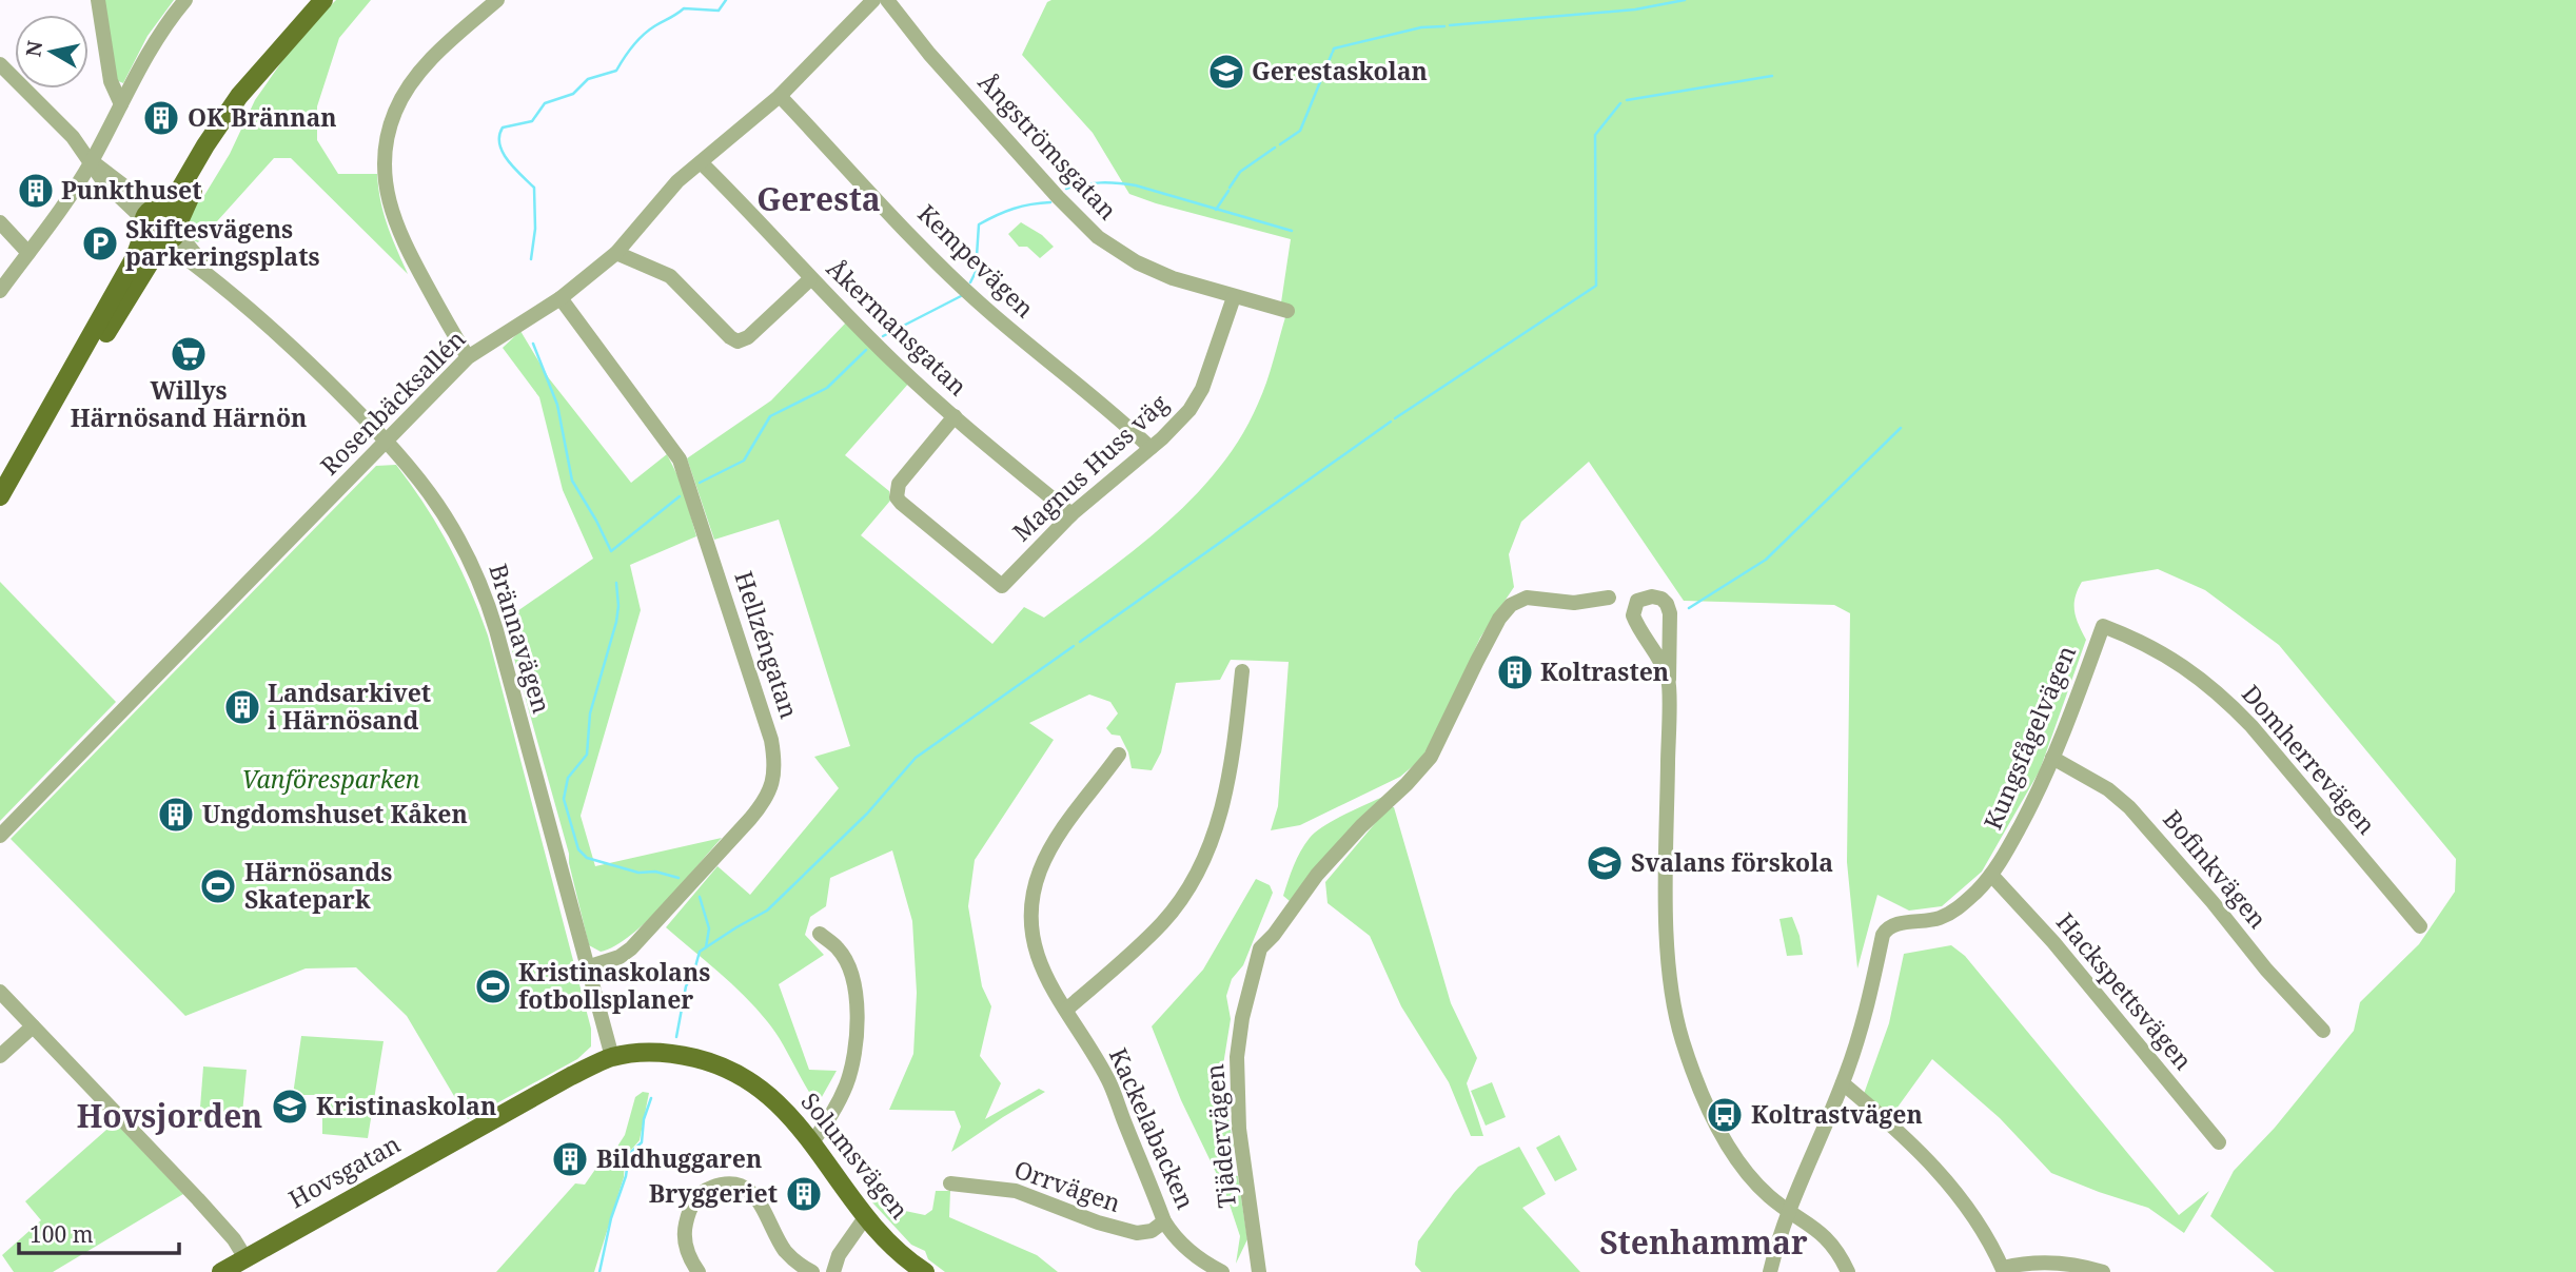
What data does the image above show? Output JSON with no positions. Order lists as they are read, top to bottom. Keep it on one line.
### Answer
{"streets":{"main road":["Solumsvägen","Hovsgatan"],"street":["Ångströmsgatan","Kempevägen","Åkermansgatan","Rosenbäcksallén","Magnus Huss väg","Brännavägen","Hellzéngatan","Kungsfågelvägen","Domherrevägen","Bofinkvägen","Hackspettsvägen","Kackelabacken","Tjädervägen","Orrvägen"]},"crossings":[["Ångströmsgatan","Magnus Huss väg"],["Kempevägen","Rosenbäcksallén"],["Kempevägen","Magnus Huss väg"],["Åkermansgatan","Rosenbäcksallén"],["Åkermansgatan","Magnus Huss väg"],["Rosenbäcksallén","Brännavägen"],["Rosenbäcksallén","Hellzéngatan"],["Brännavägen","Hellzéngatan"],["Brännavägen","Solumsvägen"],["Brännavägen","Hovsgatan"],["Kungsfågelvägen","Domherrevägen"],["Kungsfågelvägen","Bofinkvägen"],["Kungsfågelvägen","Hackspettsvägen"],["Kackelabacken","Orrvägen"],["Solumsvägen","Hovsgatan"]],"districts":["Geresta","Hovsjorden","Stenhammar"],"parks":["Vanföresparken"],"places":{"school or university":["Gerestaskolan","Svalans förskola","Kristinaskolan"],"building":["OK Brännan","Punkthuset","Koltrasten","Landsarkivet i Härnösand","Ungdomshuset Kåken","Bildhuggaren","Bryggeriet"],"parking":["Skiftesvägens parkeringsplats"],"supermarket":["Willys Härnösand Härnön"],"sports":["Härnösands Skatepark","Kristinaskolans fotbollsplaner"],"bus stop":["Koltrastvägen"]},"scale_bar":"100 m","north":"left"}
